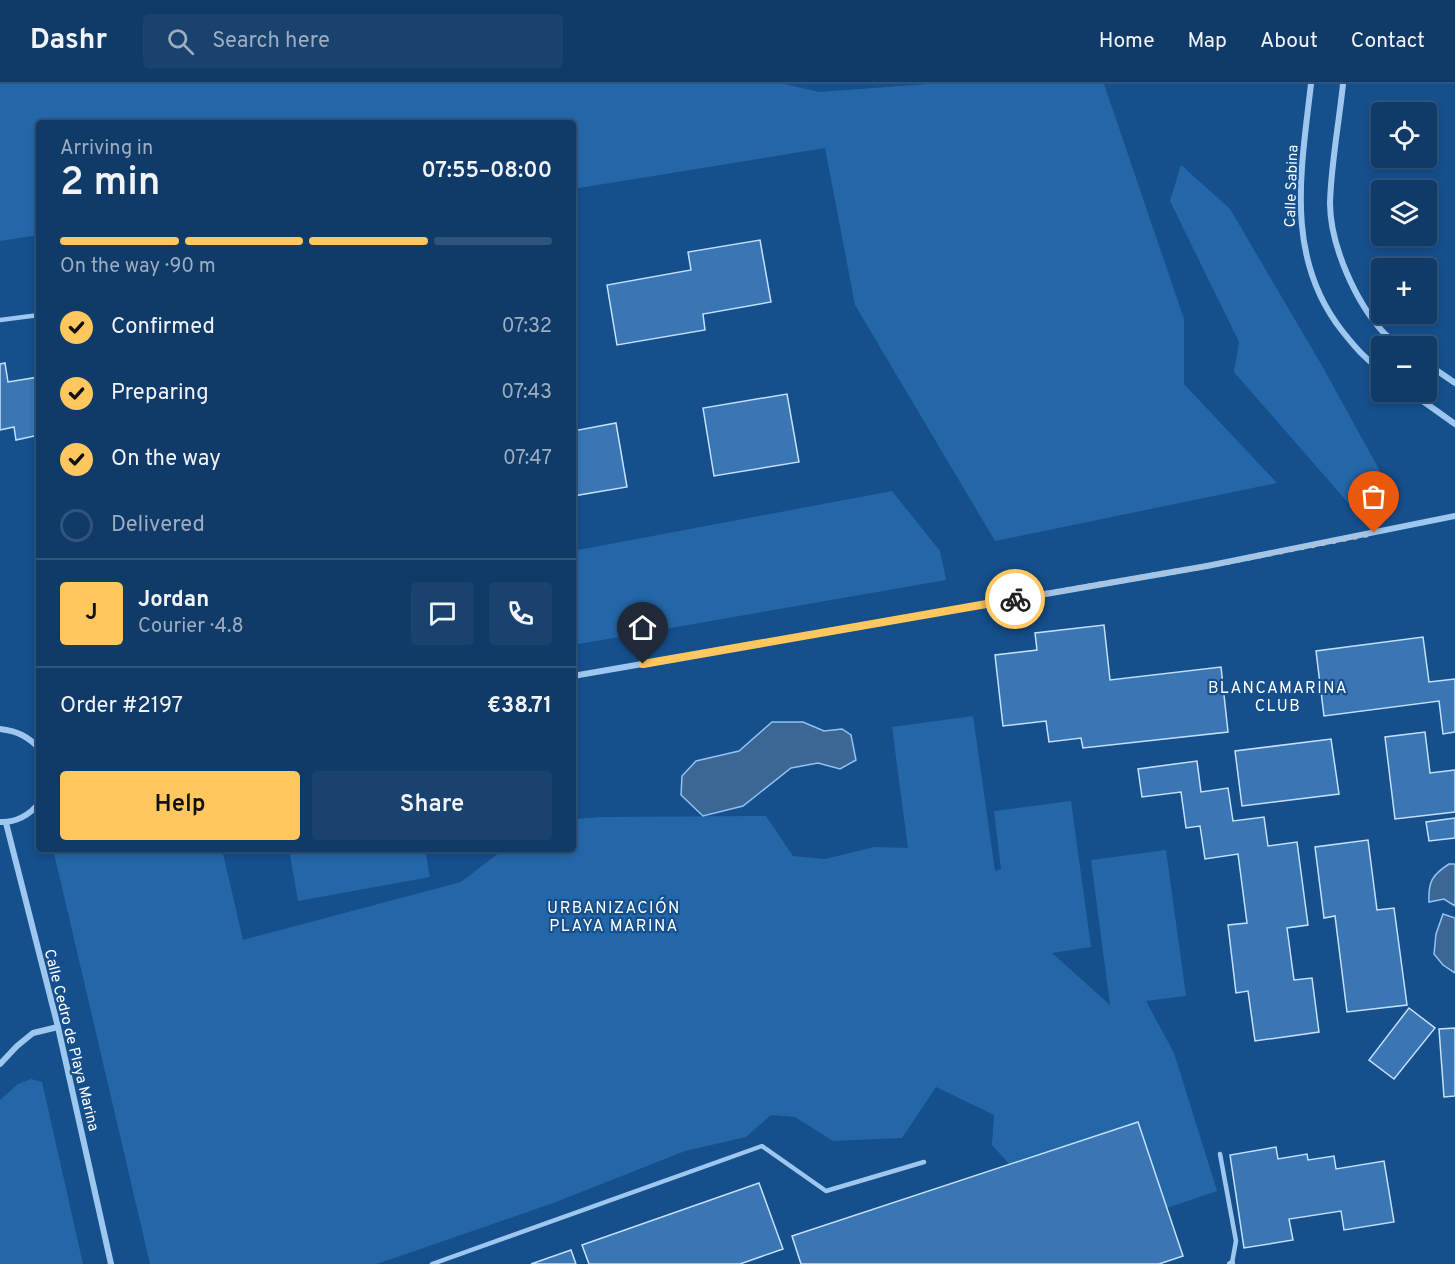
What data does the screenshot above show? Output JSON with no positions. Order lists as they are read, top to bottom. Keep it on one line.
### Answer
{"streets":{"street":["Calle Sabina","Calle Cedro de Playa Marina"]},"districts":["BLANCAMARINA CLUB","URBANIZACIÓN PLAYA MARINA"],"page":{"header":"Dashr","search":"Search here","nav":["Home","Map","About","Contact"],"map_buttons":["+","−"],"heading":["2 min","Arriving in","07:55–08:00"],"panel":["Jordan","Courier · 4.8","Order #2197","€38.71"],"bar":"On the way · 90 m","list":[["Confirmed","07:32"],["Preparing","07:43"],["On the way","07:47"],"Delivered"],"round":"J","buttons":["Help","Share"]}}
